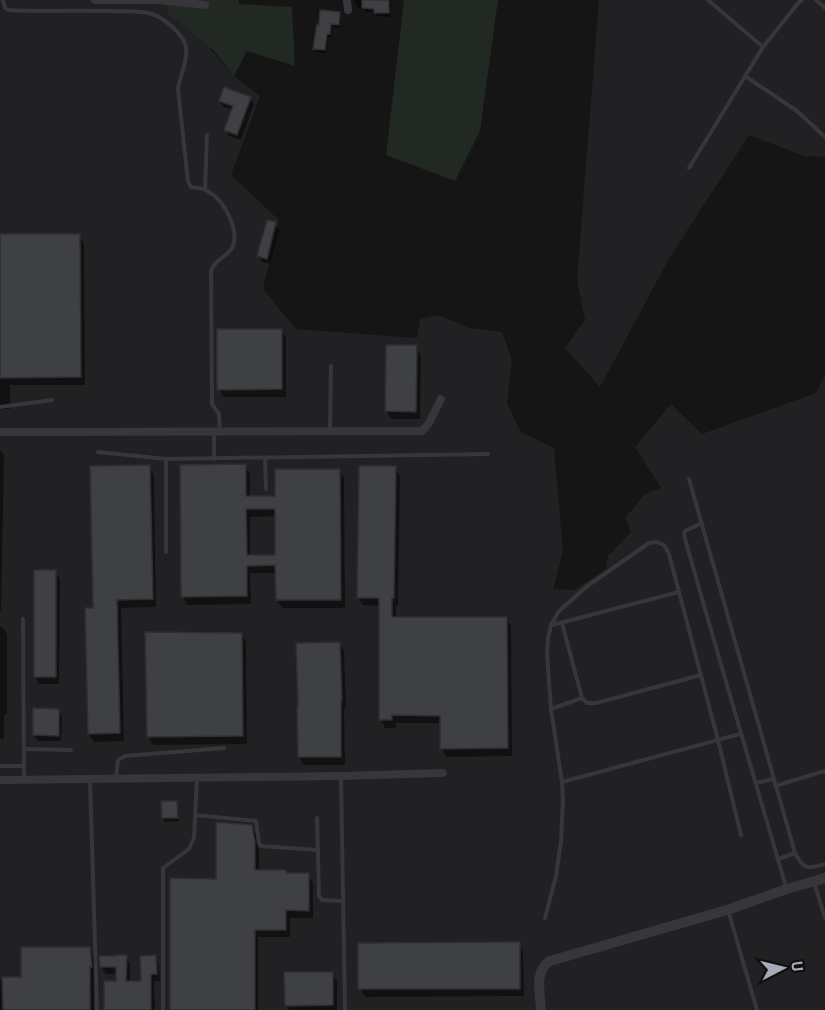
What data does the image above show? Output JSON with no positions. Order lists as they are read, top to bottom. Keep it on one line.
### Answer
{"north":"right"}
